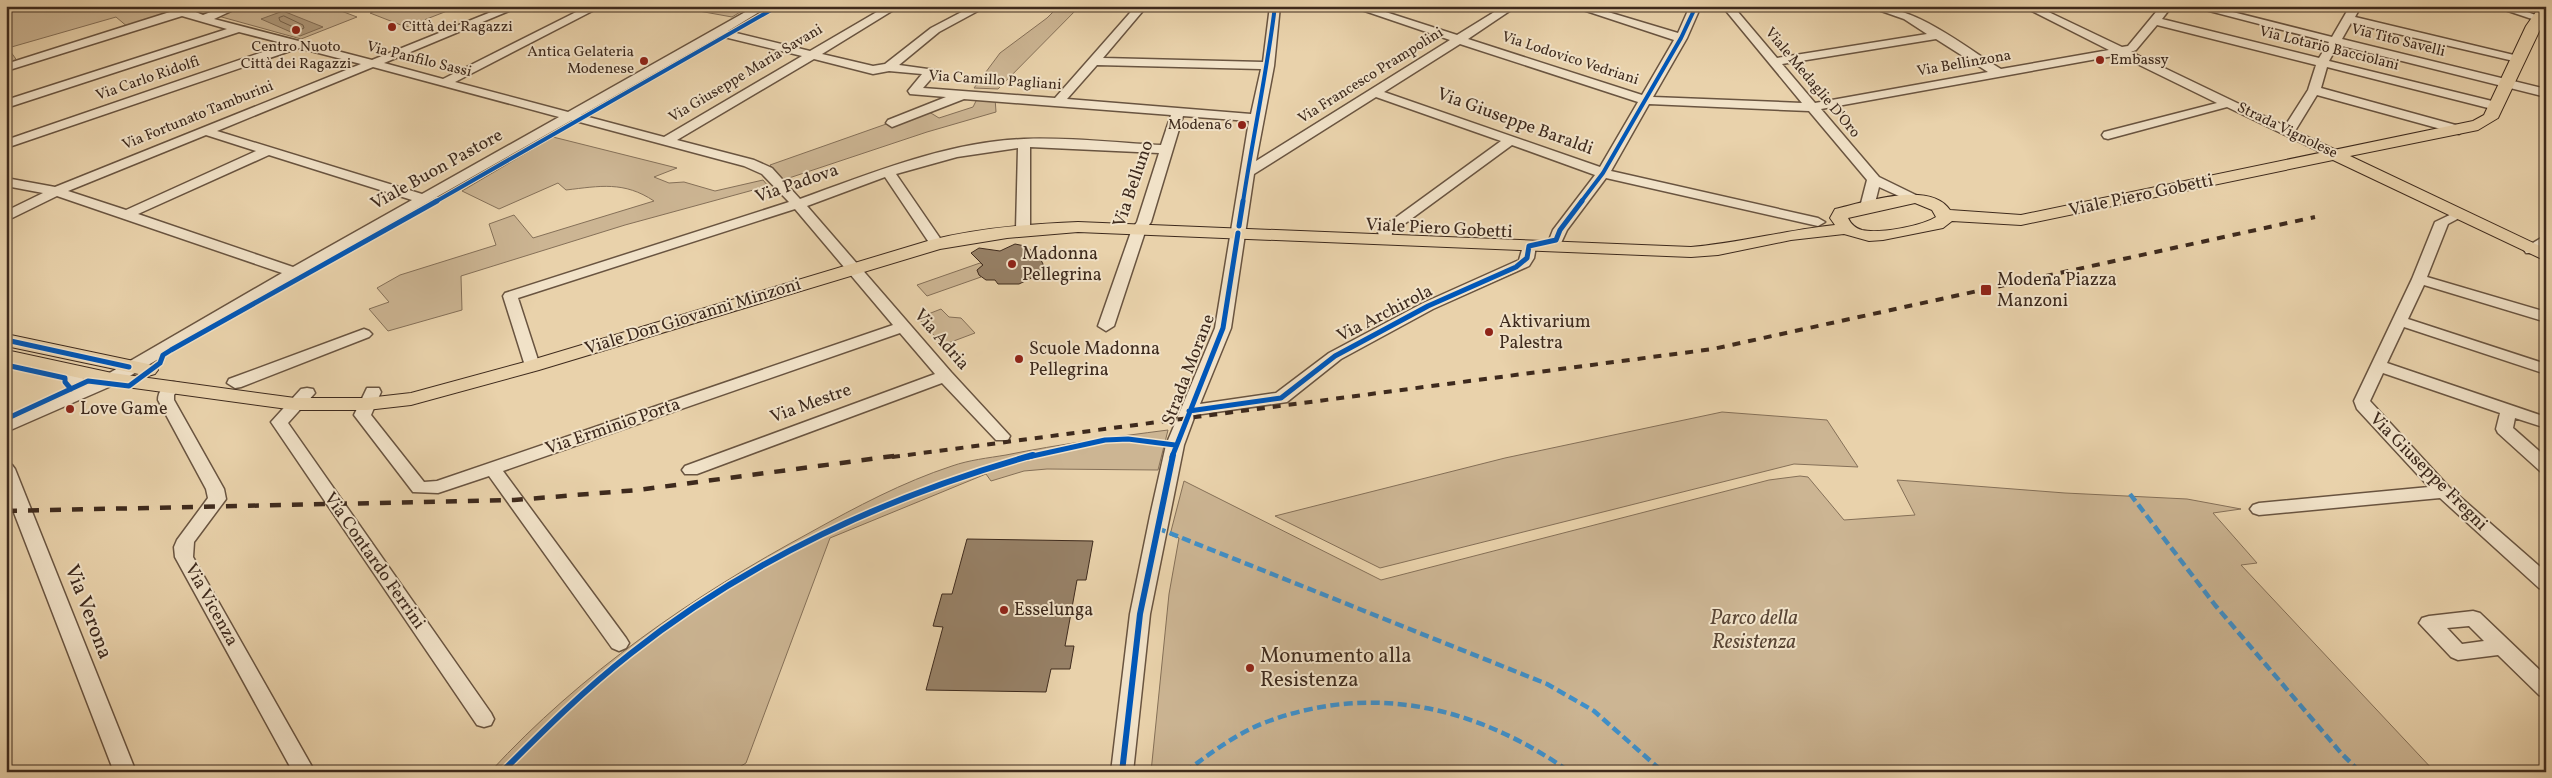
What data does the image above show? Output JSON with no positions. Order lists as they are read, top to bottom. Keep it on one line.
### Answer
{"streets":{"main road":["Strada Vignolese","Viale Piero Gobetti","Viale Don Giovanni Minzoni"],"street":["Via Tito Savelli","Via Lotario Bacciolani","Via Lodovico Vedriani","Via Panfilo Sassi","Via Bellinzona","Via Giuseppe Maria Savani","Via Francesco Prampolini","Via Carlo Ridolfi","Via Camillo Pagliani","Viale Medaglie D'Oro","Via Fortunato Tamburini","Via Giuseppe Baraldi","Viale Buon Pastore","Via Padova","Via Belluno","Via Archirola","Via Adria","Strada Morane","Via Mestre","Via Erminio Porta","Via Giuseppe Fregni","Via Contardo Ferrini","Via Vicenza","Via Verona"]},"crossings":[["Via Tito Savelli","Viale Piero Gobetti"],["Via Lotario Bacciolani","Viale Piero Gobetti"],["Via Lodovico Vedriani","Via Bellinzona"],["Via Lodovico Vedriani","Via Francesco Prampolini"],["Via Lodovico Vedriani","Viale Medaglie D'Oro"],["Via Panfilo Sassi","Via Giuseppe Maria Savani"],["Via Panfilo Sassi","Via Carlo Ridolfi"],["Via Panfilo Sassi","Via Fortunato Tamburini"],["Via Panfilo Sassi","Viale Buon Pastore"],["Via Panfilo Sassi","Via Adria"],["Via Bellinzona","Viale Medaglie D'Oro"],["Via Bellinzona","Strada Vignolese"],["Via Giuseppe Maria Savani","Via Camillo Pagliani"],["Via Giuseppe Maria Savani","Via Adria"],["Via Francesco Prampolini","Via Giuseppe Baraldi"],["Via Francesco Prampolini","Strada Morane"],["Via Camillo Pagliani","Viale Buon Pastore"],["Via Camillo Pagliani","Via Belluno"],["Via Camillo Pagliani","Strada Morane"],["Via Giuseppe Baraldi","Viale Piero Gobetti"],["Strada Vignolese","Viale Piero Gobetti"],["Strada Vignolese","Via Giuseppe Fregni"],["Viale Buon Pastore","Viale Don Giovanni Minzoni"],["Via Padova","Via Belluno"],["Via Padova","Viale Don Giovanni Minzoni"],["Via Padova","Via Adria"],["Via Belluno","Viale Don Giovanni Minzoni"],["Viale Piero Gobetti","Via Archirola"],["Viale Piero Gobetti","Viale Don Giovanni Minzoni"],["Viale Piero Gobetti","Strada Morane"],["Via Archirola","Strada Morane"],["Viale Don Giovanni Minzoni","Via Adria"],["Viale Don Giovanni Minzoni","Strada Morane"],["Viale Don Giovanni Minzoni","Via Erminio Porta"],["Viale Don Giovanni Minzoni","Via Contardo Ferrini"],["Viale Don Giovanni Minzoni","Via Vicenza"],["Via Adria","Via Mestre"],["Via Adria","Via Erminio Porta"]],"parks":["Parco della Resistenza"],"places":{"other":["Città dei Ragazzi","Centro Nuoto Città dei Ragazzi","Embassy","Antica Gelateria Modenese","Modena 6","Madonna Pellegrina","Aktivarium Palestra","Scuole Madonna Pellegrina","Love Game","Esselunga","Monumento alla Resistenza"],"transit":["Modena Piazza Manzoni"]}}
